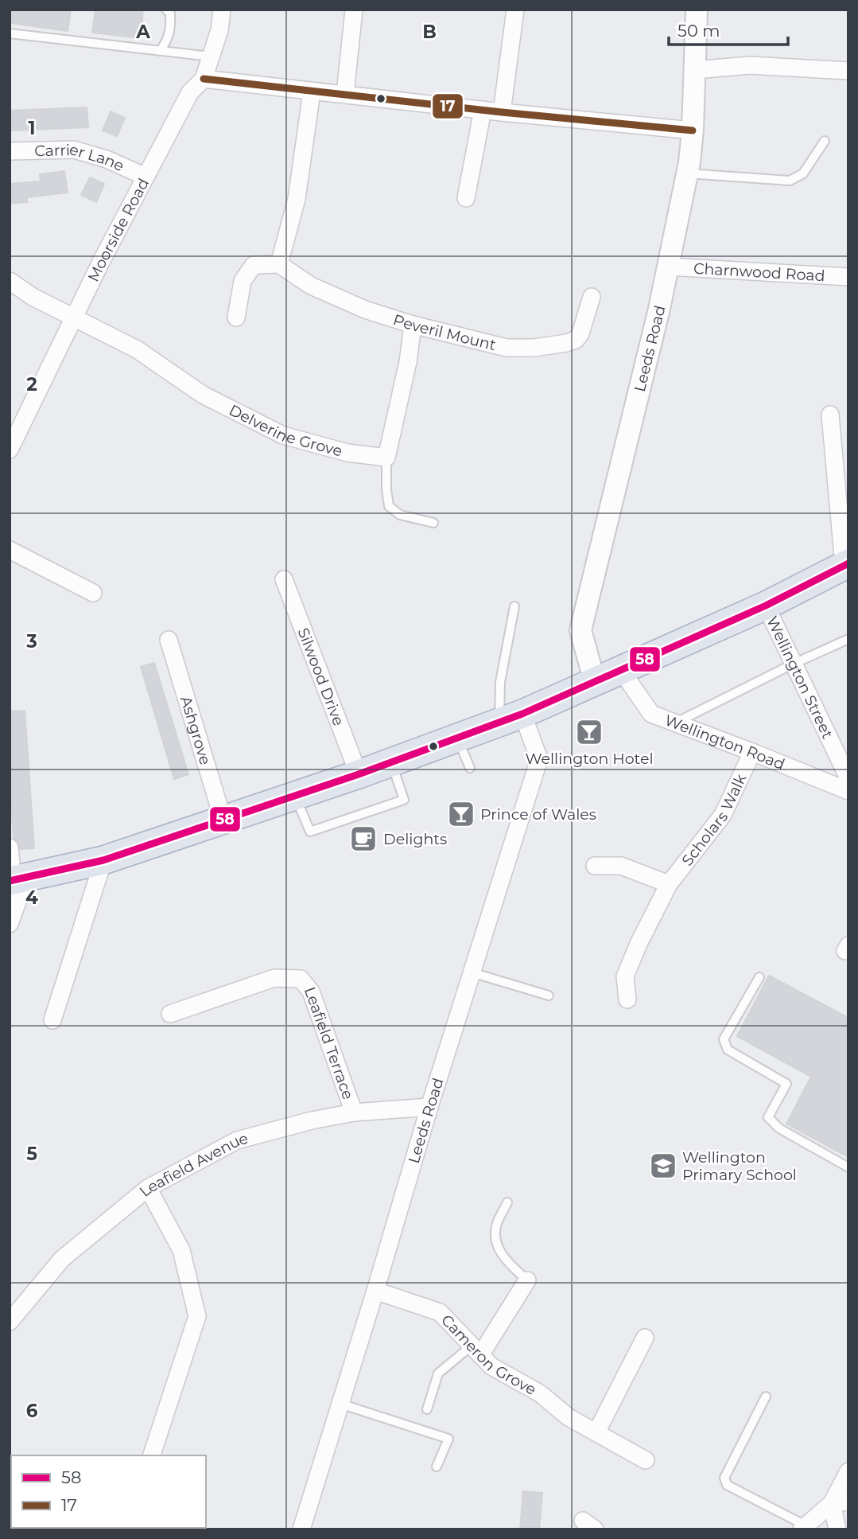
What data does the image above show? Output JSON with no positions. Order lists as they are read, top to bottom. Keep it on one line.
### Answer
{"streets":{"street":["Carrier Lane","Moorside Road","Charnwood Road","Peveril Mount","Leeds Road","Delverine Grove","Silwood Drive","Wellington Street","Ashgrove","Wellington Road","Scholars Walk","Leafield Terrace","Leafield Avenue","Cameron Grove"]},"crossings":[["Carrier Lane","Moorside Road"],["Moorside Road","Delverine Grove"],["Charnwood Road","Leeds Road"],["Leeds Road","Leafield Avenue"],["Leeds Road","Cameron Grove"],["Wellington Road","Scholars Walk"],["Leafield Terrace","Leafield Avenue"]],"places":{"bar":["Wellington Hotel","Prince of Wales"],"cafe":["Delights"],"school or university":["Wellington Primary School"]},"lines":["transit line 17","transit line 58"],"legend":["58","17"],"scale_bar":"50 m","grid":{"columns":["A","B"],"rows":["1","2","3","4","5","6"]}}
